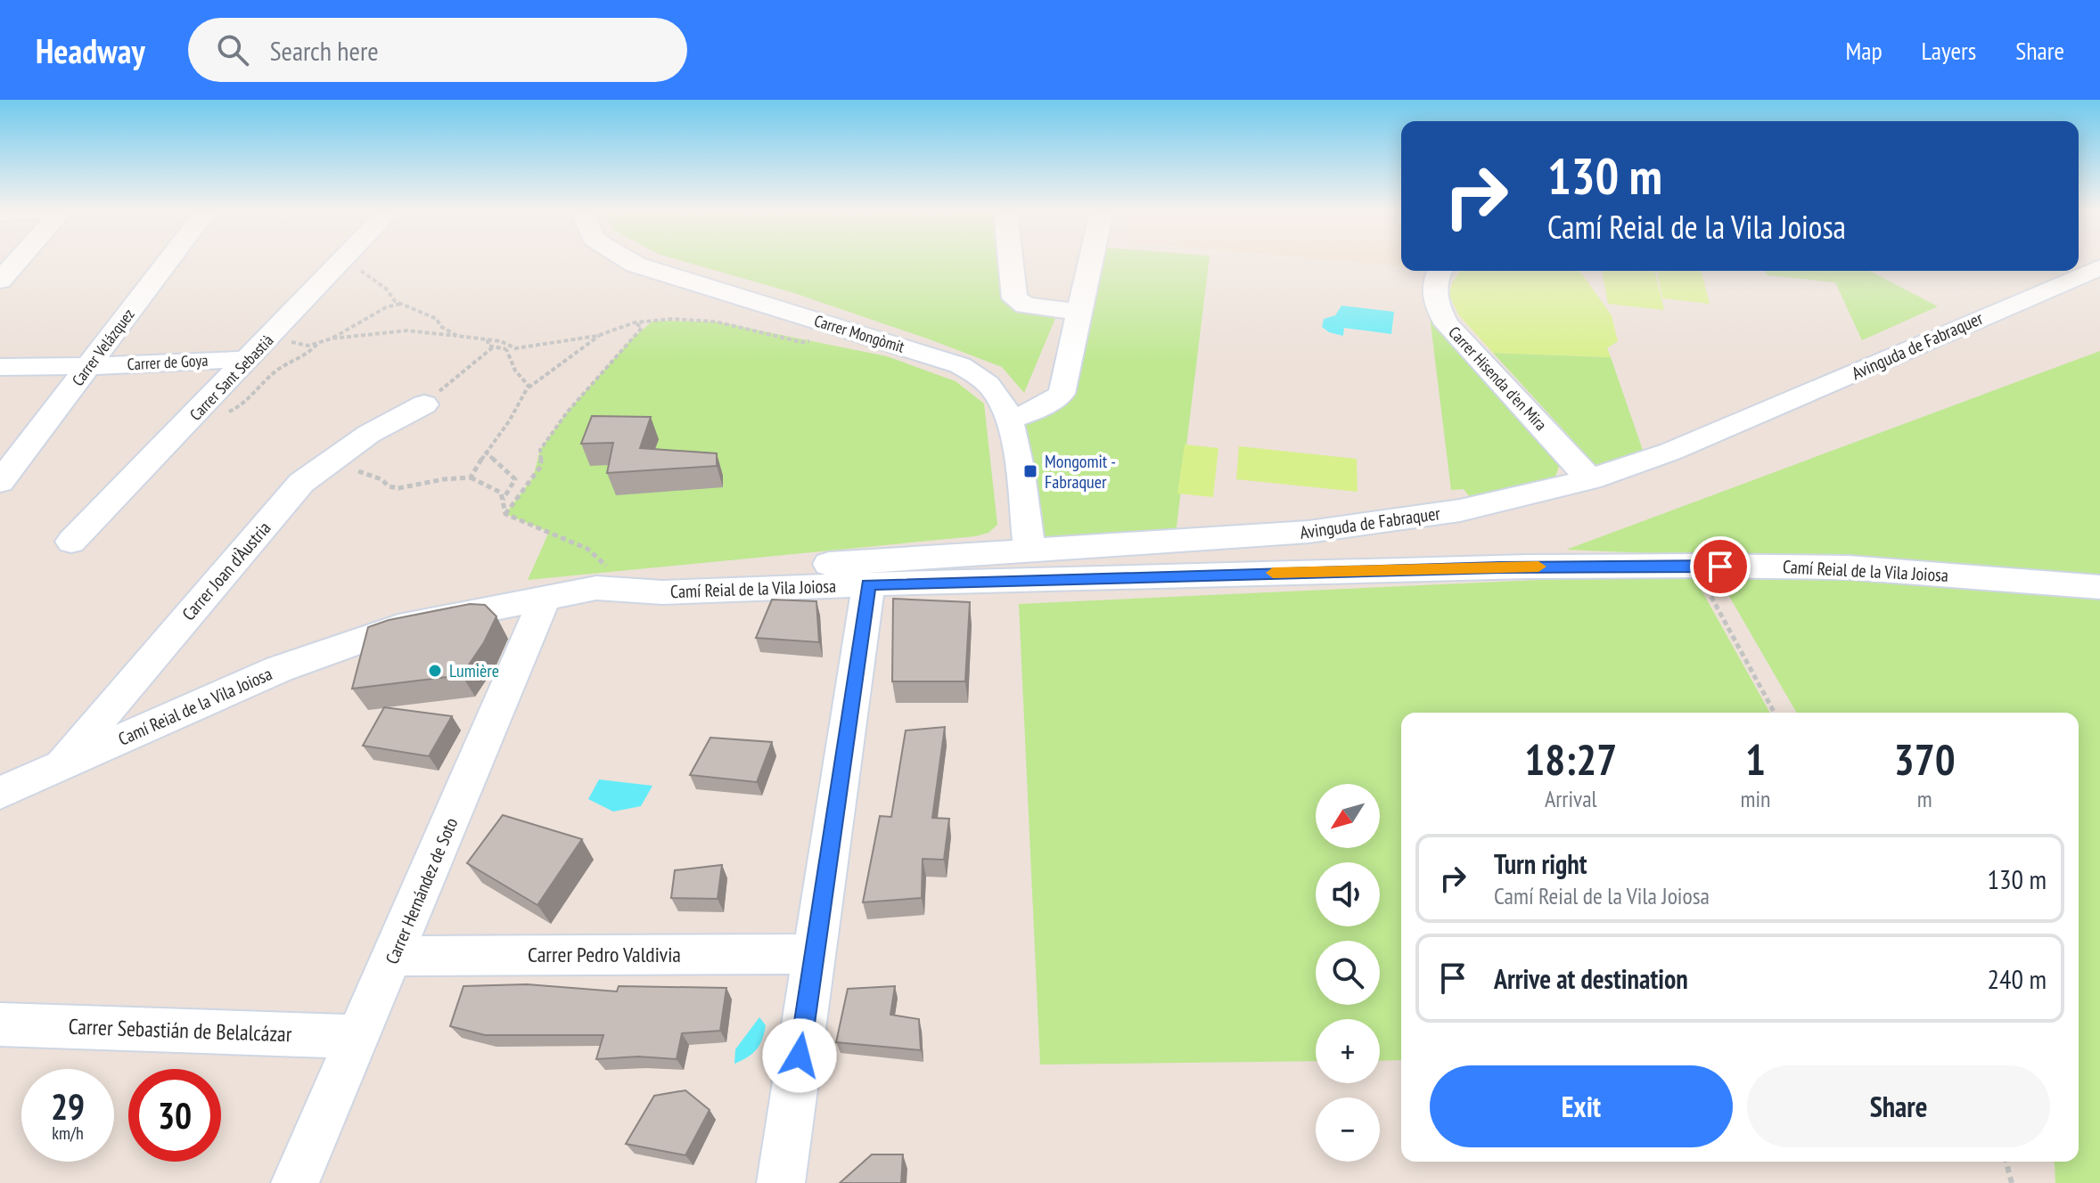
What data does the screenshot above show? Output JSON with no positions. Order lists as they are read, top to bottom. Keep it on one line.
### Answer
{"streets":{"street":["Carrer Mongòmit","Avinguda de Fabraquer","Carrer Velázquez","Carrer de Goya","Carrer Sant Sebastià","Carrer Hisenda d'en Mira","Carrer Joan d'Àustria","Camí Reial de la Vila Joiosa","Carrer Hernández de Soto","Carrer Pedro Valdivia","Carrer Sebastián de Belalcázar"]},"crossings":[["Carrer Mongòmit","Avinguda de Fabraquer"],["Avinguda de Fabraquer","Carrer Hisenda d'en Mira"],["Avinguda de Fabraquer","Camí Reial de la Vila Joiosa"],["Carrer Velázquez","Carrer de Goya"],["Carrer de Goya","Carrer Sant Sebastià"],["Carrer Joan d'Àustria","Camí Reial de la Vila Joiosa"],["Camí Reial de la Vila Joiosa","Carrer Hernández de Soto"],["Carrer Hernández de Soto","Carrer Pedro Valdivia"],["Carrer Hernández de Soto","Carrer Sebastián de Belalcázar"]],"places":{"transit":["Mongomit - Fabraquer"],"other":["Lumière"]},"north":"bottom left","page":{"header":"Headway","search":"Search here","nav":["Map","Layers","Share"],"turn":["130 m","Camí Reial de la Vila Joiosa"],"eta":["18:27","Arrival","1","min","370","m"],"map_buttons":["+","−"],"list":[{"name":"Turn right","note":"Camí Reial de la Vila Joiosa","value":"130 m"},{"name":"Arrive at destination","value":"240 m"}],"buttons":["Exit","Share"],"speed":"29 km/h","limit":"30"}}
